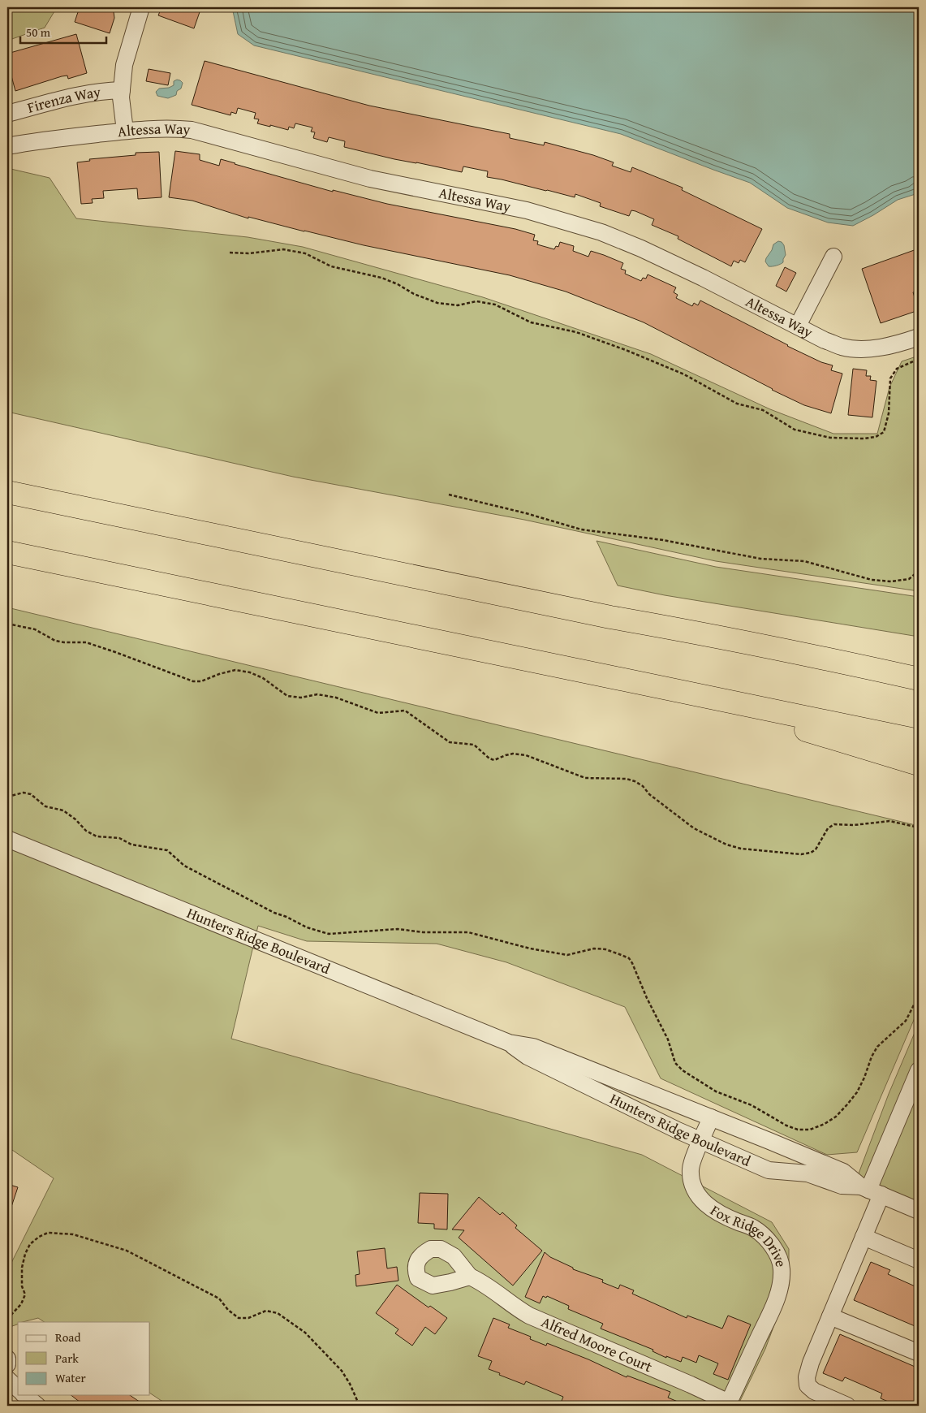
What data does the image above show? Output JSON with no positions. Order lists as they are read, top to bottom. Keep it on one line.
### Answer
{"streets":{"street":["Firenza Way","Altessa Way","Hunters Ridge Boulevard","Fox Ridge Drive","Alfred Moore Court"]},"crossings":[["Hunters Ridge Boulevard","Fox Ridge Drive"],["Fox Ridge Drive","Alfred Moore Court"]],"legend":["Road","Park","Water"],"scale_bar":"50 m"}
